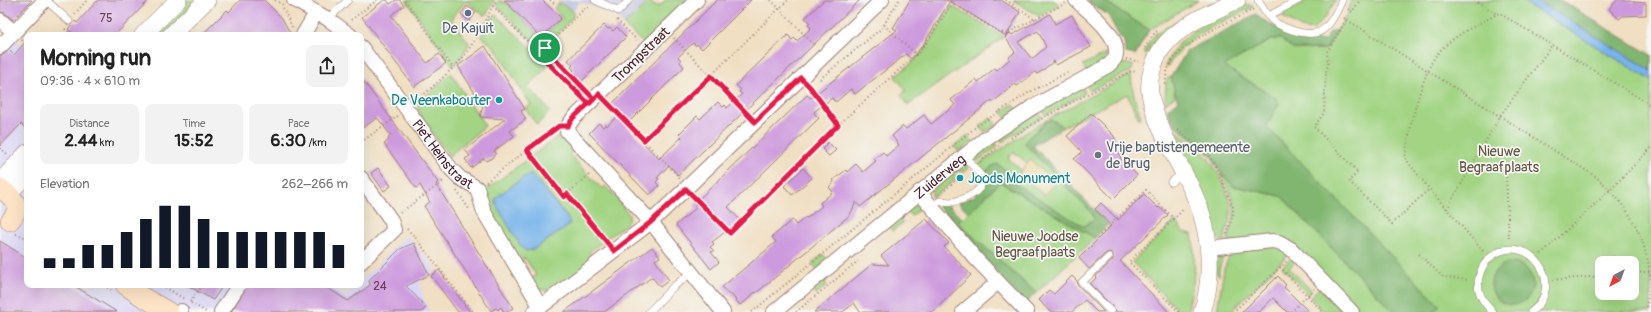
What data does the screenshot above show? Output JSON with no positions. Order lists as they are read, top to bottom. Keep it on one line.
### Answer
{"streets":{"street":["Trompstraat","Piet Heinstraat","Zuiderweg"]},"parks":["Nieuwe Begraafplaats","Nieuwe Joodse Begraafplaats"],"places":["De Kajuit","De Veenkabouter","Vrije baptistengemeente de Brug","Joods Monument"],"house_numbers":["75","24"],"north":"bottom left","page":{"heading":["Morning run","09:36 · 4 × 610 m"],"stats":[["Distance","2.44 km"],["Time","15:52"],["Pace","6:30 /km"]],"chart":["Elevation","262–266 m"]}}
